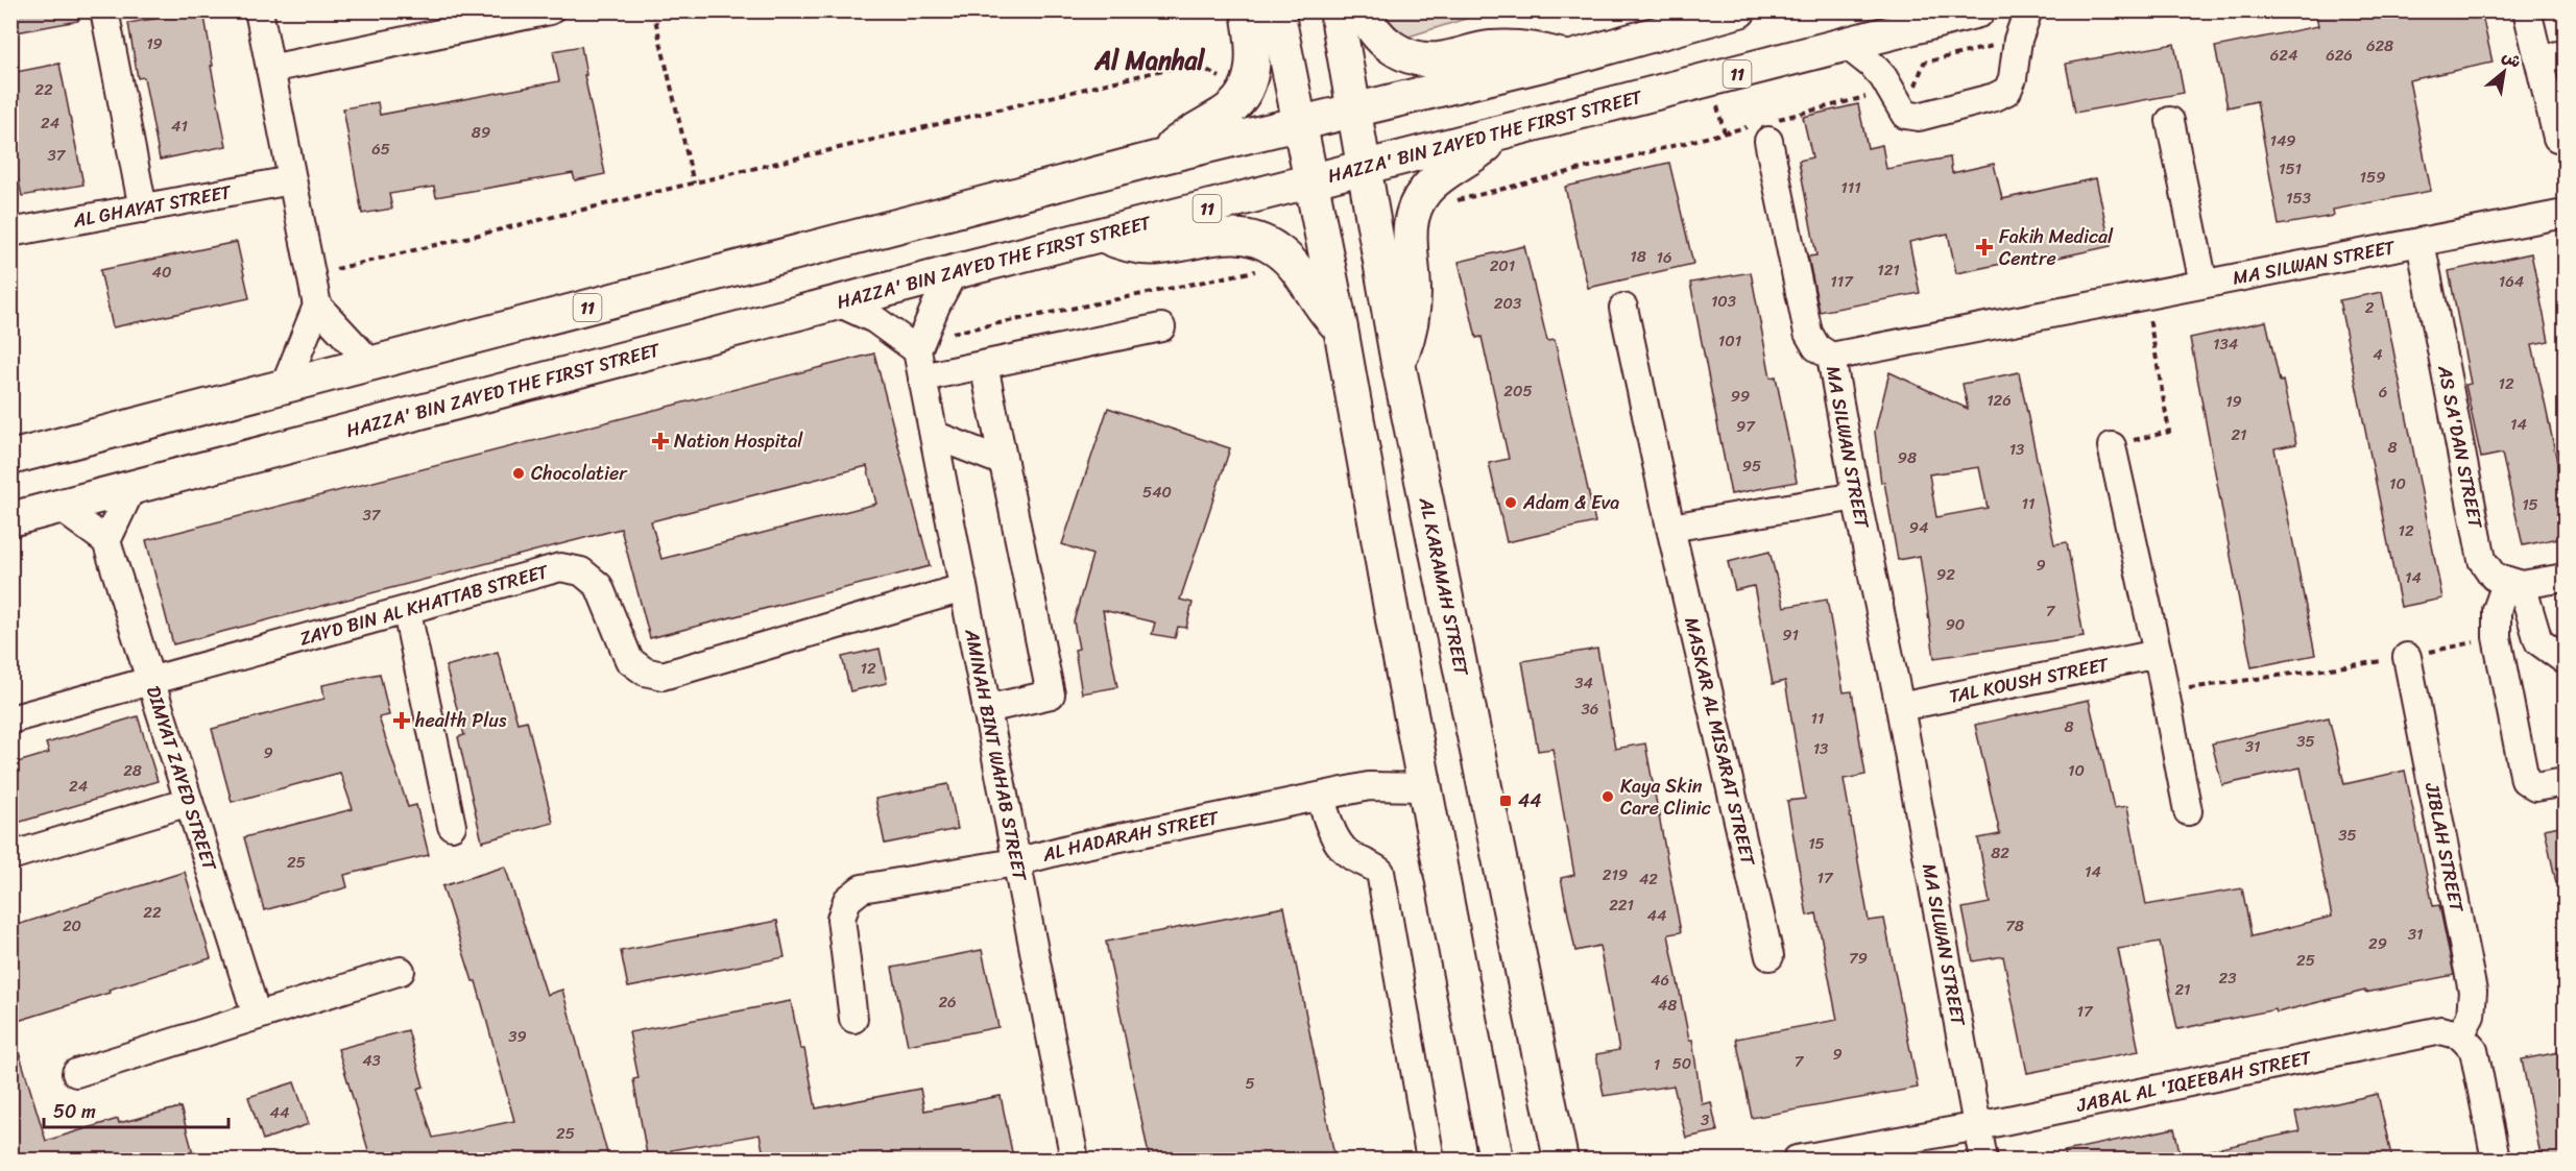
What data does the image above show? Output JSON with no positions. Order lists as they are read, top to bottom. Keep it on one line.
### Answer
{"streets":{"main road":["11","HAZZA' BIN ZAYED THE FIRST STREET","AL KARAMAH STREET"],"street":["AL GHAYAT STREET","MA SILWAN STREET","AS SA'DAN STREET","ZAYD BIN AL KHATTAB STREET","TAL KOUSH STREET","MASKAR AL MISARAT STREET","AMINAH BINT WAHAB STREET","DIMYAT ZAYED STREET","AL HADARAH STREET","JIBLAH STREET","JABAL AL 'IQEEBAH STREET"]},"crossings":[["11","AL KARAMAH STREET"],["HAZZA' BIN ZAYED THE FIRST STREET","AL KARAMAH STREET"],["MA SILWAN STREET","AS SA'DAN STREET"],["MA SILWAN STREET","TAL KOUSH STREET"],["MA SILWAN STREET","JABAL AL 'IQEEBAH STREET"],["ZAYD BIN AL KHATTAB STREET","AMINAH BINT WAHAB STREET"],["ZAYD BIN AL KHATTAB STREET","DIMYAT ZAYED STREET"],["AMINAH BINT WAHAB STREET","AL HADARAH STREET"],["JIBLAH STREET","JABAL AL 'IQEEBAH STREET"]],"districts":["Al Manhal"],"places":{"health":["Fakih Medical Centre","Nation Hospital","health Plus"],"other":["Chocolatier","Adam & Eva","Kaya Skin Care Clinic"],"transit":["44"]},"house_numbers":["19","628","624","626","22","24","41","89","149","65","37","151","159","111","153","18","16","201","121","40","117","164","103","203","2","101","134","4","12","205","6","99","126","19","14","97","21","8","13","98","95","10","540","11","15","37","94","12","9","92","14","7","90","91","12","34","36","11","8","35","31","13","9","28","10","24","35","15","82","25","14","219","17","42","221","22","44","20","78","31","29","79","25","23","46","21","26","48","17","39","9","43","7","50","1","5","44","3","25"],"scale_bar":"50 m","north":"top right"}
